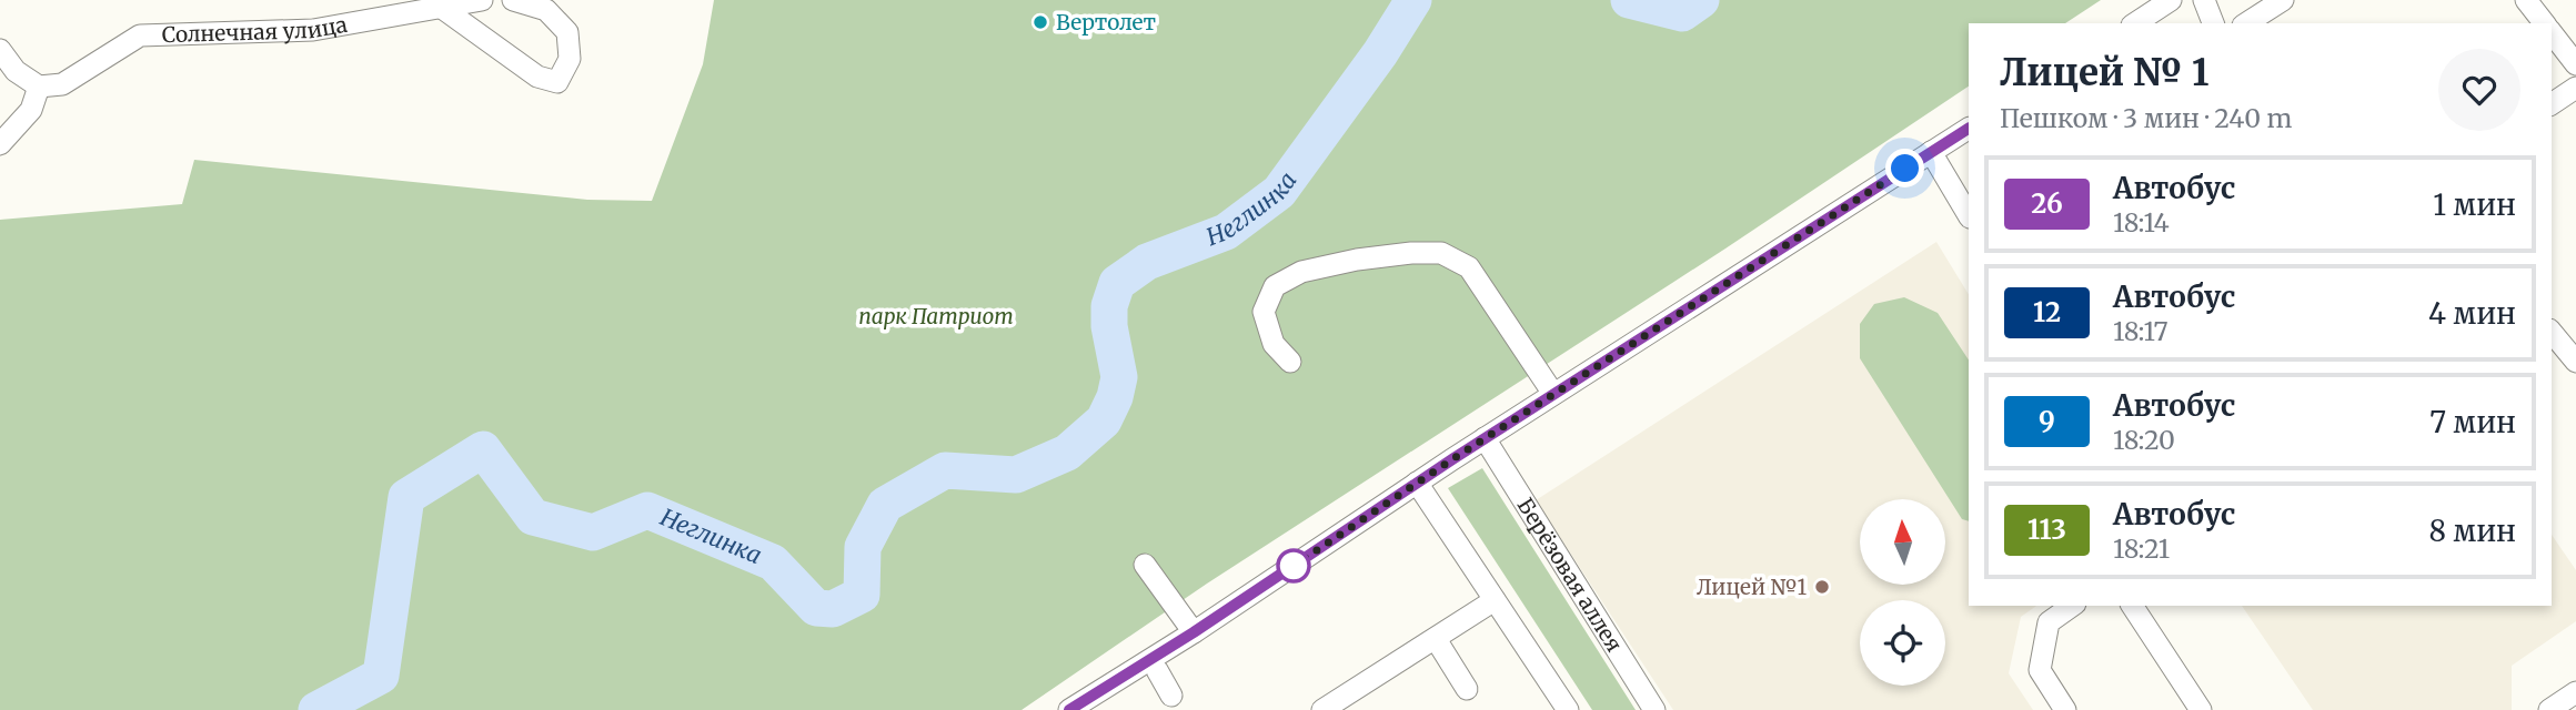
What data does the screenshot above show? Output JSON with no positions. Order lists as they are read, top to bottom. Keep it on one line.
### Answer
{"streets":{"street":["Солнечная улица","Берёзовая аллея"]},"water":["Неглинка"],"parks":["парк Патриот"],"places":["Вертолет","Лицей №1"],"lines":["bus line 26"],"north":"top","page":{"heading":["Лицей № 1","Пешком · 3 мин · 240 m"],"list":[{"mark":"26","name":"Автобус","note":"18:14","value":"1 мин"},{"mark":"12","name":"Автобус","note":"18:17","value":"4 мин"},{"mark":"9","name":"Автобус","note":"18:20","value":"7 мин"},{"mark":"113","name":"Автобус","note":"18:21","value":"8 мин"}]}}
